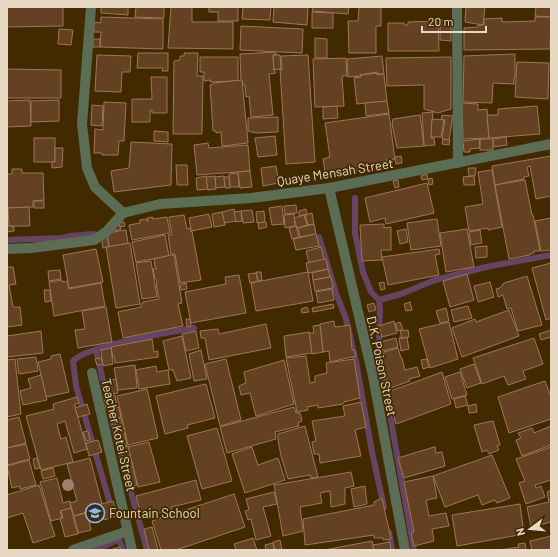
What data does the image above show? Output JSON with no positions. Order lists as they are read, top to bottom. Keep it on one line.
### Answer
{"streets":{"street":["Quaye Mensah Street","D.K. Poison Street","Teacher Kotei Street"]},"crossings":[["Quaye Mensah Street","D.K. Poison Street"]],"places":{"school or university":["Fountain School"]},"scale_bar":"20 m","north":"left"}
